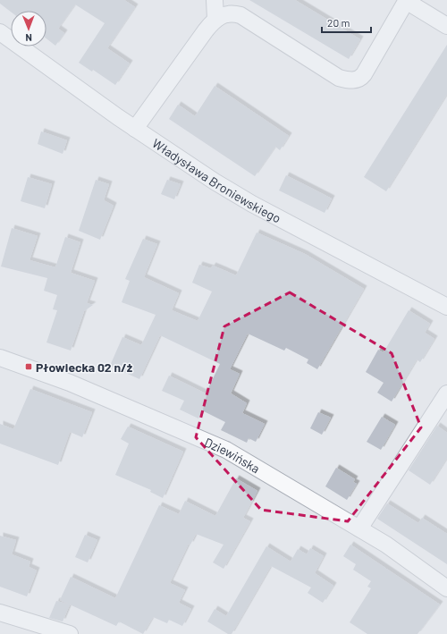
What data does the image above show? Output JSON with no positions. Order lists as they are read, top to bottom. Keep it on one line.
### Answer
{"streets":{"street":["Władysława Broniewskiego","Dziewińska"]},"places":{"transit":["Płowiecka 02 n/ż"]},"scale_bar":"20 m","north":"bottom"}
